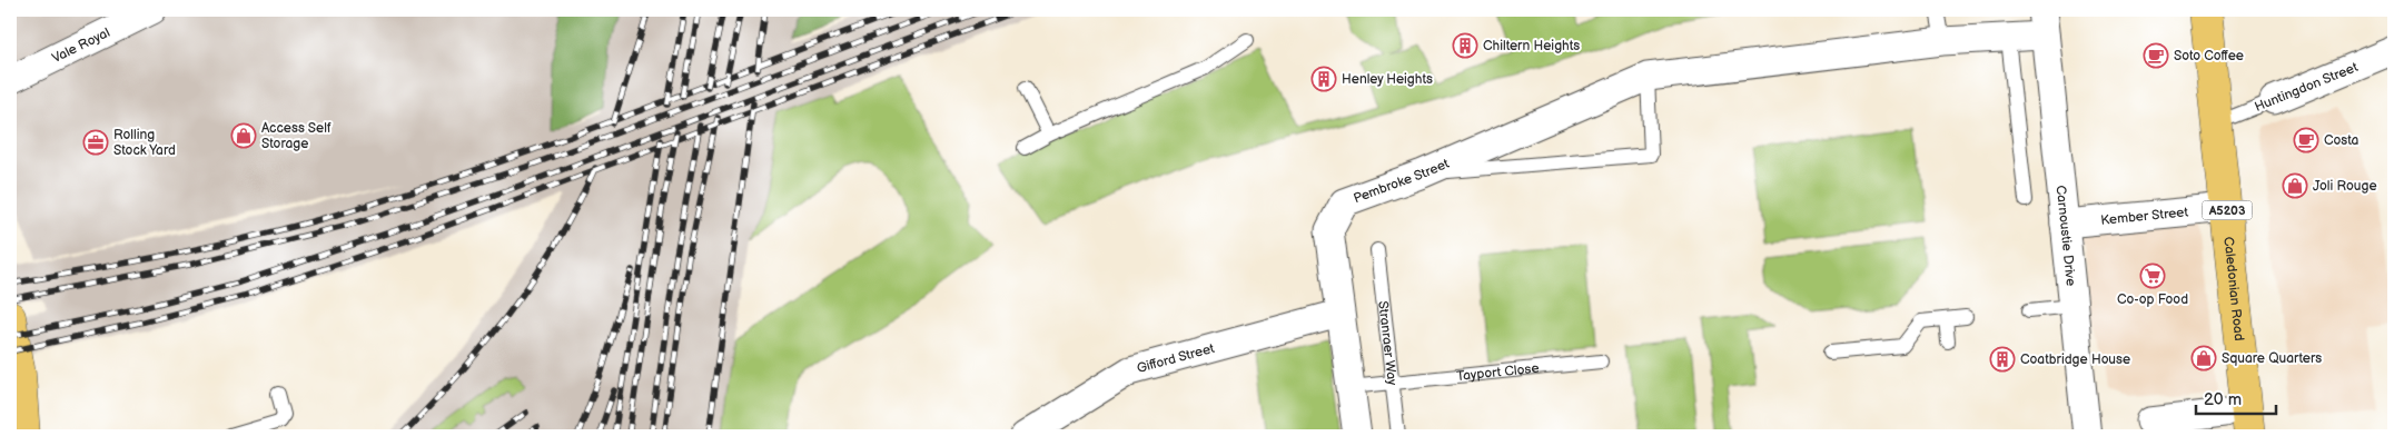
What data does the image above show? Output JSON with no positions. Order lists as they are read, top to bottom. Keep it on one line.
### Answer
{"streets":{"main road":["A5203","Caledonian Road"],"street":["Vale Royal","Huntingdon Street","Pembroke Street","Kember Street","Carnoustie Drive","Gifford Street"],"lane":["Stranraer Way","Tayport Close"]},"crossings":[["Huntingdon Street","Caledonian Road"],["Pembroke Street","Carnoustie Drive"],["Pembroke Street","Gifford Street"],["Pembroke Street","Tayport Close"],["Kember Street","Carnoustie Drive"],["Kember Street","Caledonian Road"],["Stranraer Way","Tayport Close"]],"places":{"building":["Chiltern Heights","Henley Heights","Coatbridge House"],"cafe":["Soto Coffee","Costa"],"shop":["Access Self Storage","Joli Rouge","Square Quarters"],"office":["Rolling Stock Yard"],"supermarket":["Co-op Food"]},"scale_bar":"20 m"}
